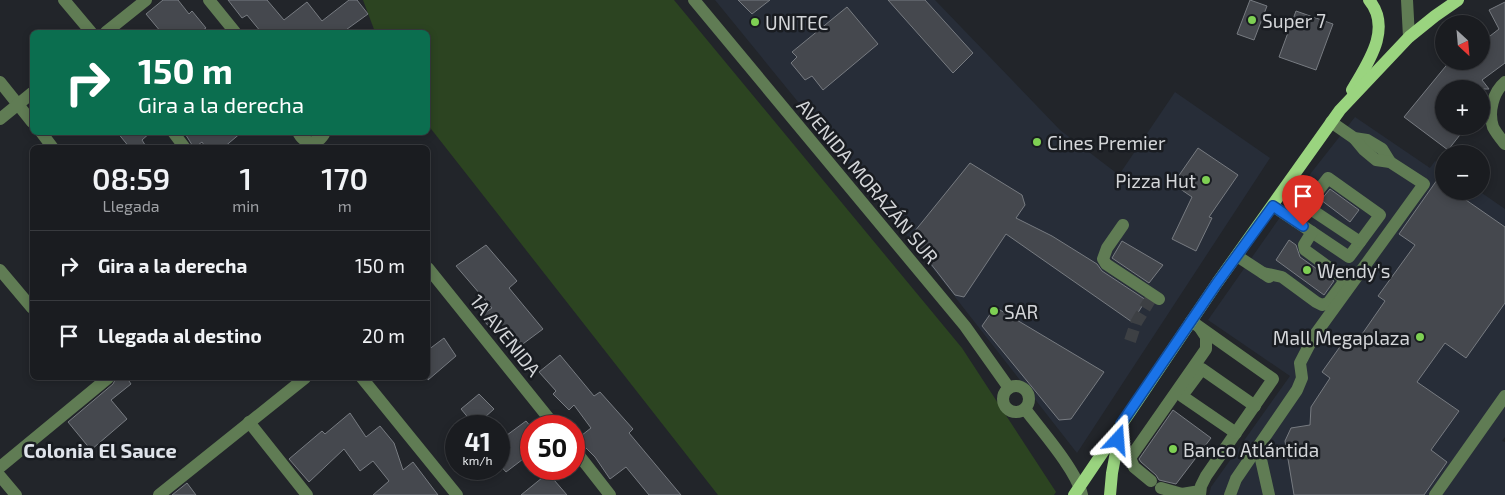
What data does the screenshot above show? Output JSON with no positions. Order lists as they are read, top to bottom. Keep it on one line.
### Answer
{"streets":{"street":["AVENIDA MORAZÁN SUR","1A AVENIDA"]},"districts":["Colonia El Sauce"],"places":["Super 7","UNITEC","Cines Premier","Pizza Hut","Wendy's","SAR","Mall Megaplaza","Banco Atlántida"],"north":"bottom right","page":{"map_buttons":["+","−"],"turn":["150 m","Gira a la derecha"],"eta":["08:59","Llegada","1","min","170","m"],"list":[{"name":"Gira a la derecha","value":"150 m"},{"name":"Llegada al destino","value":"20 m"}],"speed":"41 km/h","limit":"50"}}
